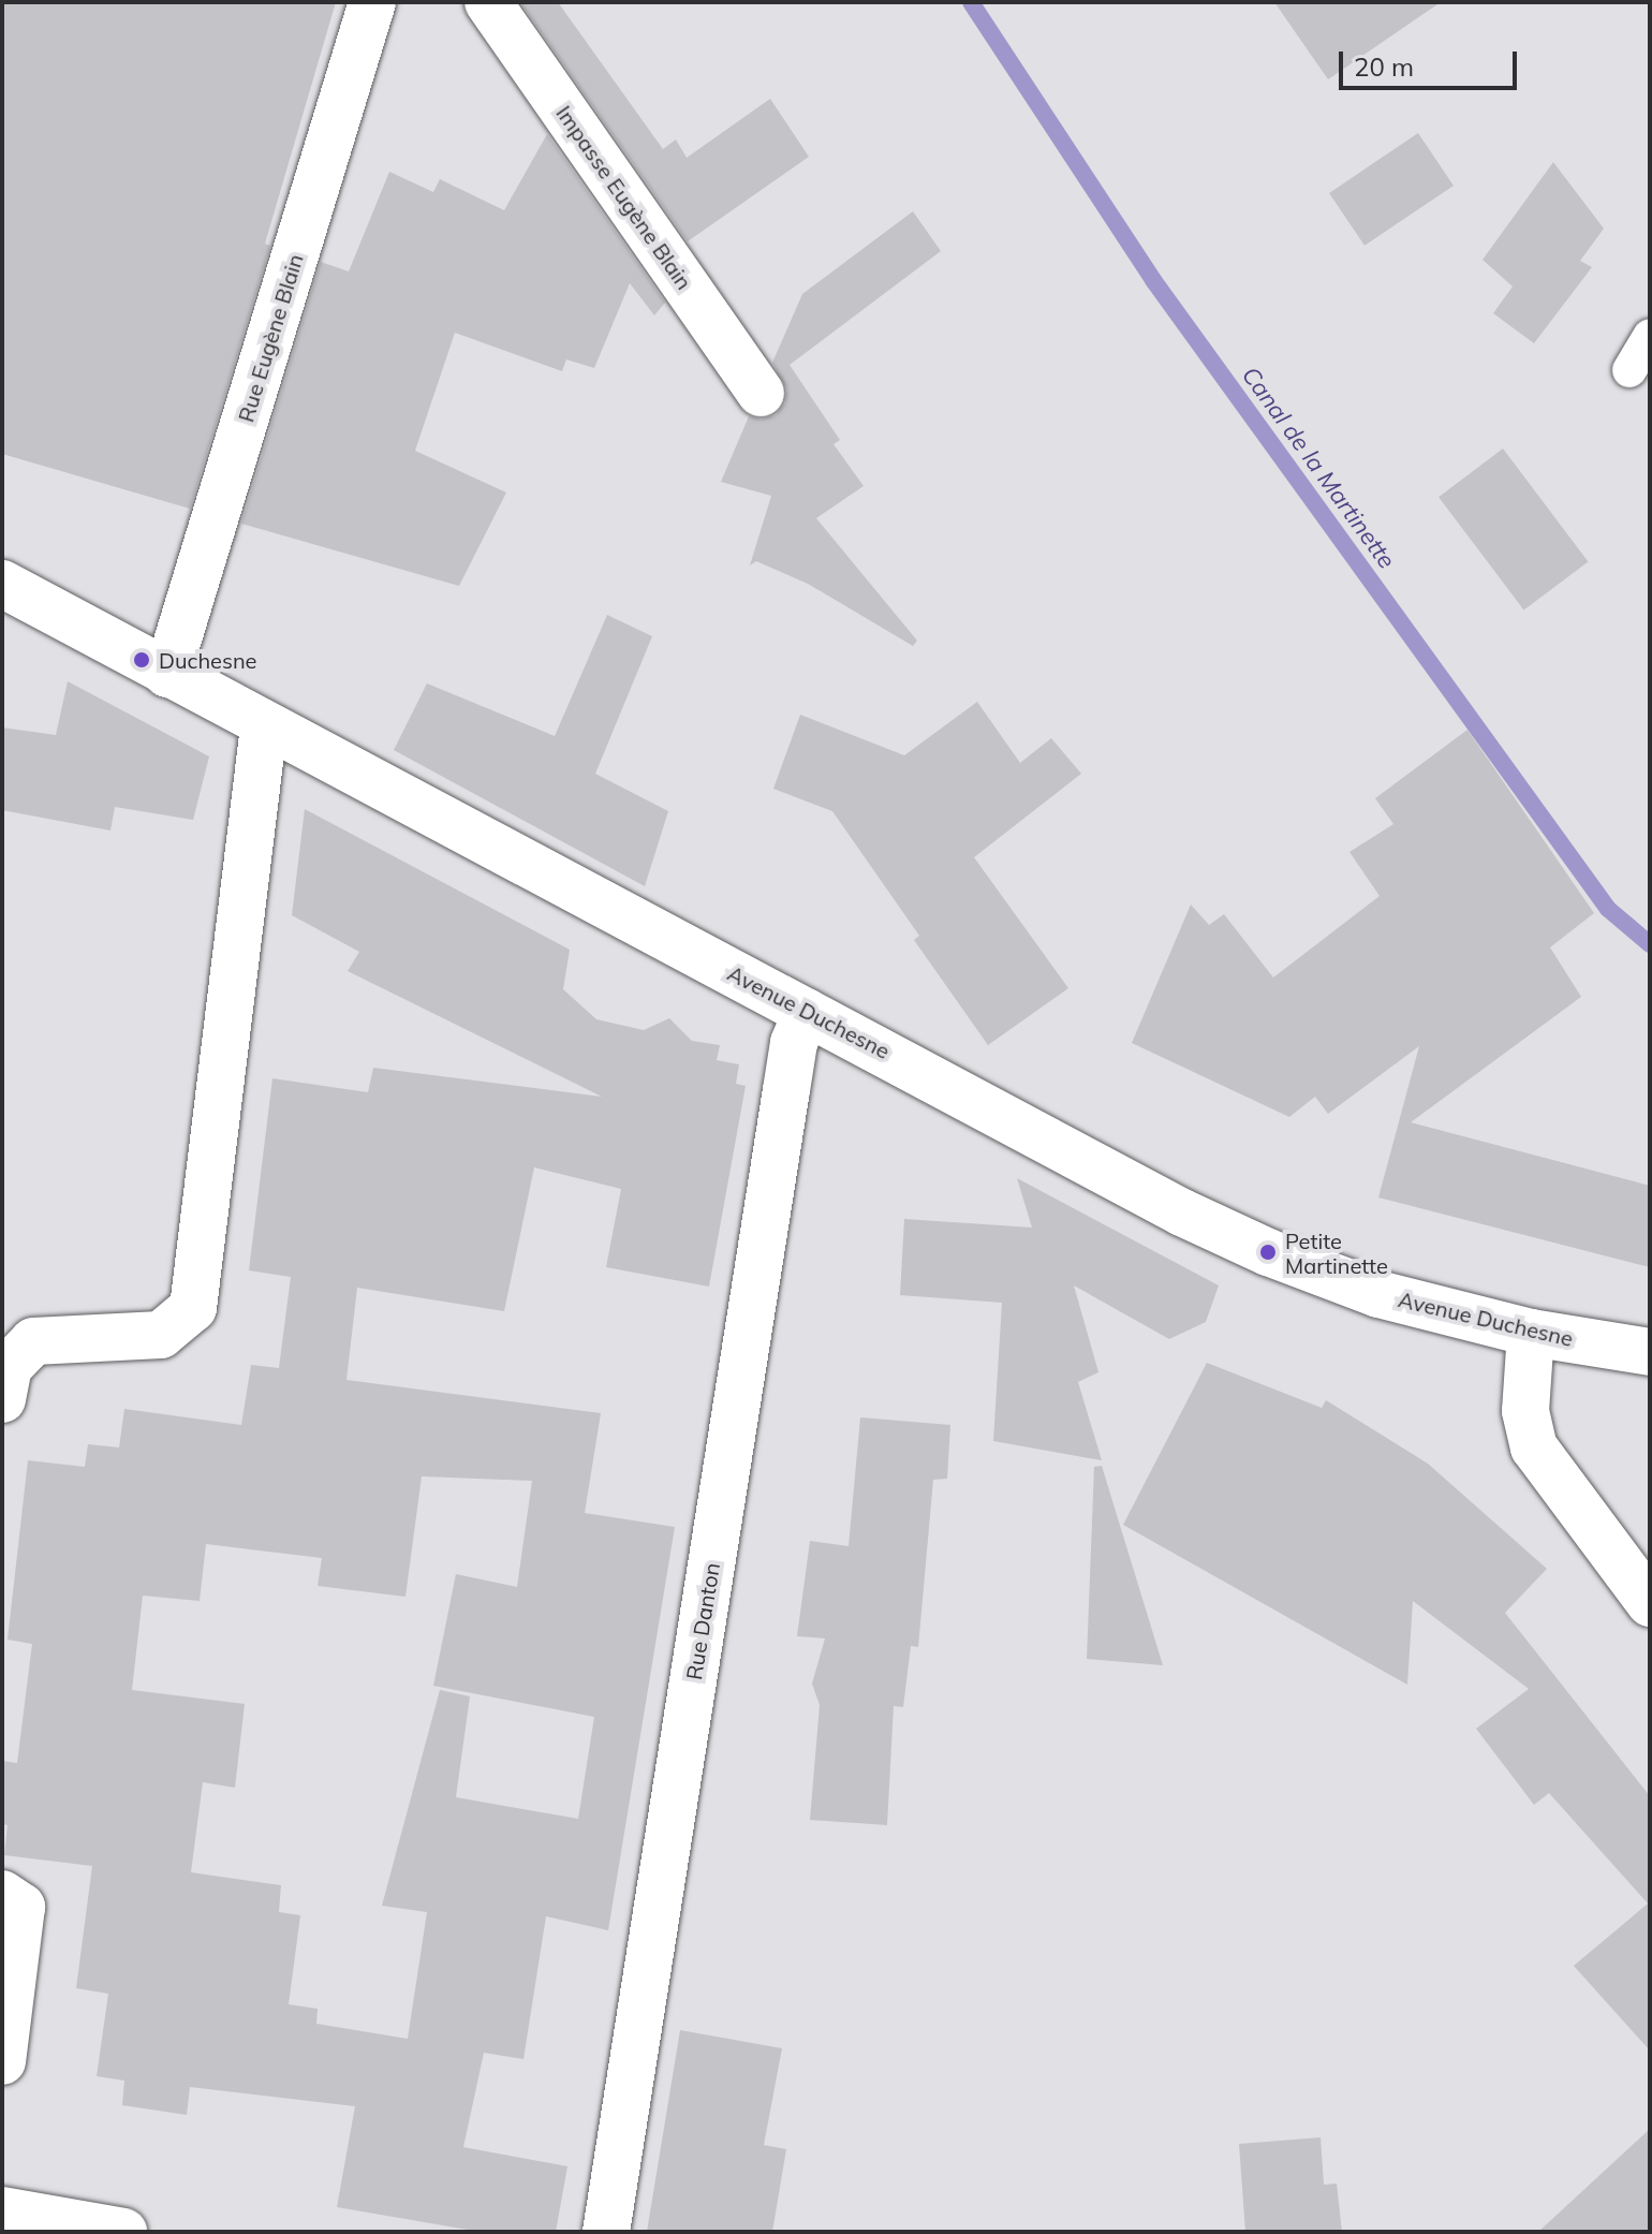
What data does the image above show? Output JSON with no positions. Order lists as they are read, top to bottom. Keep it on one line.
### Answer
{"streets":{"street":["Impasse Eugène Blain","Rue Eugène Blain","Avenue Duchesne","Rue Danton"]},"crossings":[["Rue Eugène Blain","Avenue Duchesne"],["Avenue Duchesne","Rue Danton"]],"water":["Canal de la Martinette"],"places":["Duchesne","Petite Martinette"],"scale_bar":"20 m"}
